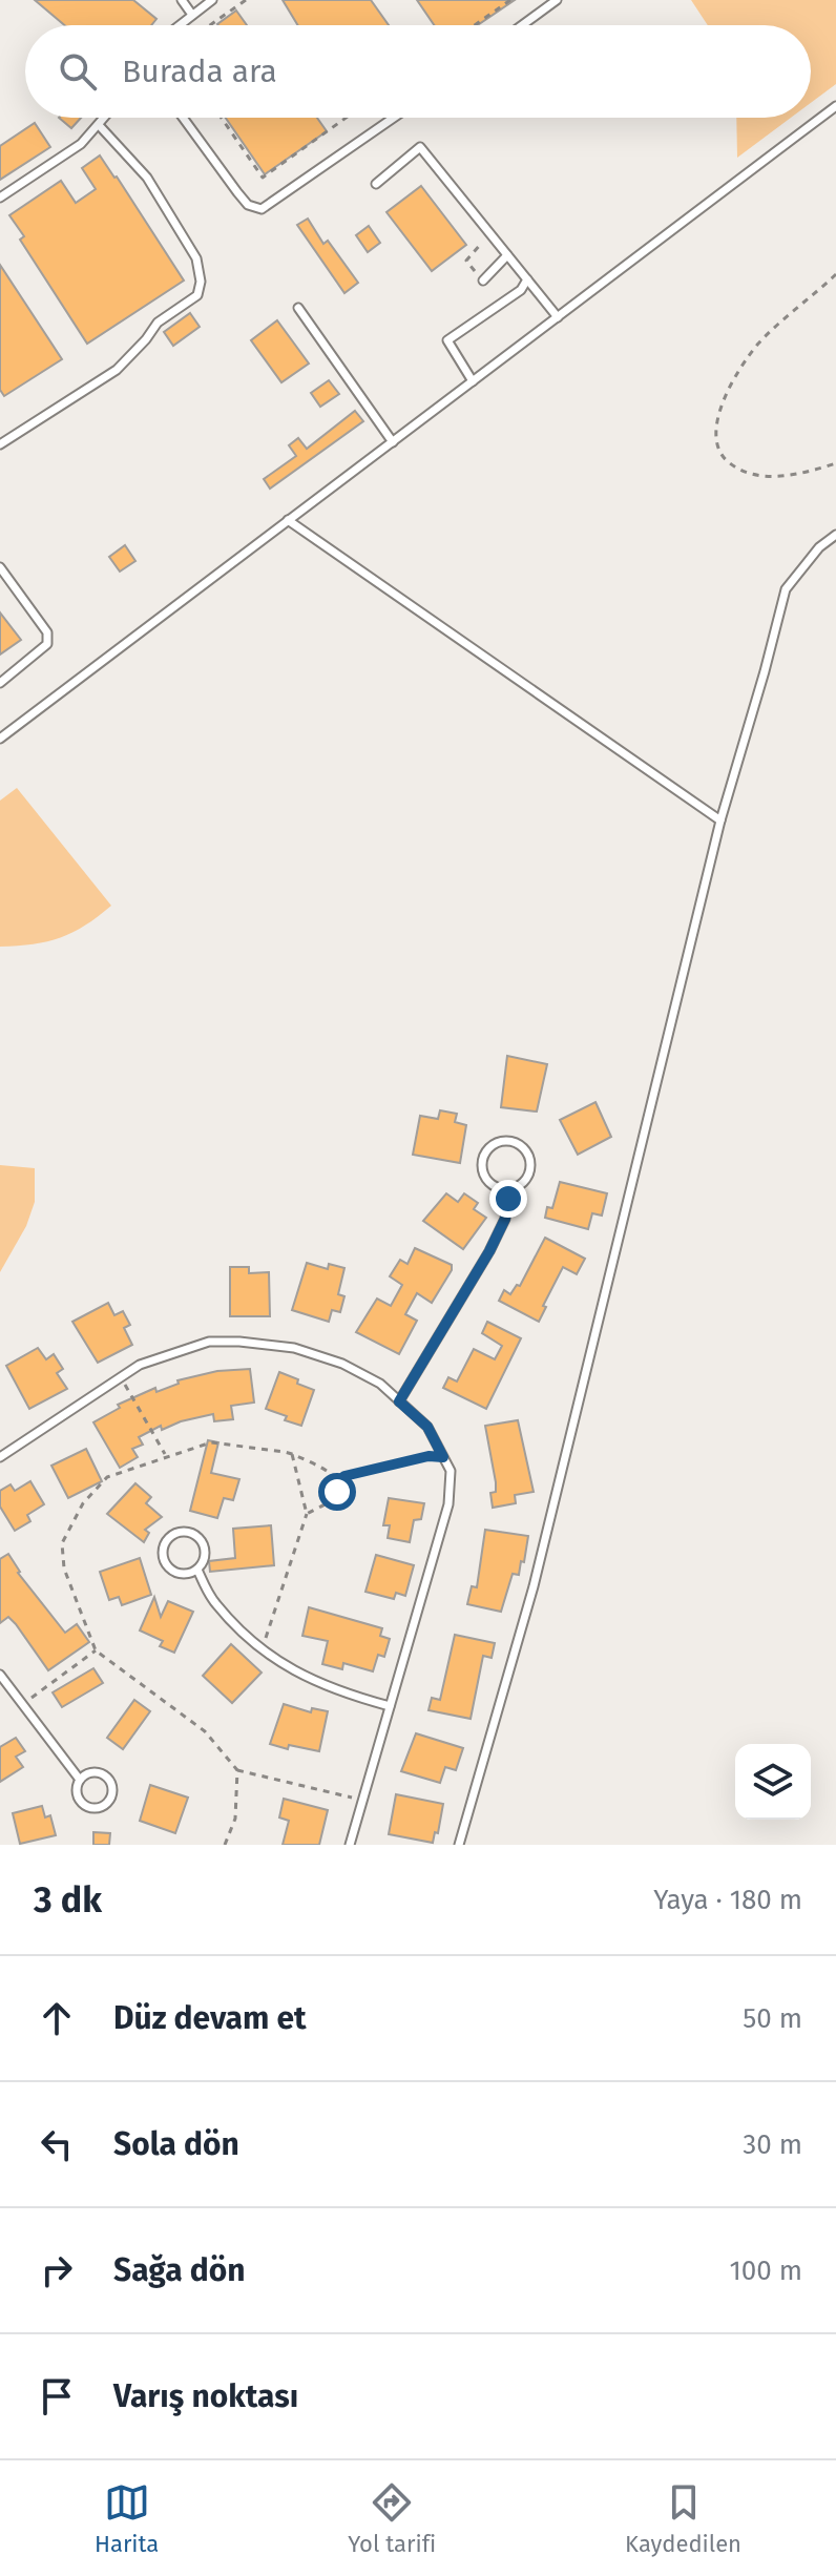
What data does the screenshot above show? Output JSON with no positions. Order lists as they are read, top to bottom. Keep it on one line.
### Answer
{"page":{"search":"Burada ara","heading":["3 dk","Yaya · 180 m"],"list":[["Düz devam et","50 m"],["Sola dön","30 m"],["Sağa dön","100 m"],"Varış noktası"],"nav":["Harita","Yol tarifi","Kaydedilen"]}}
